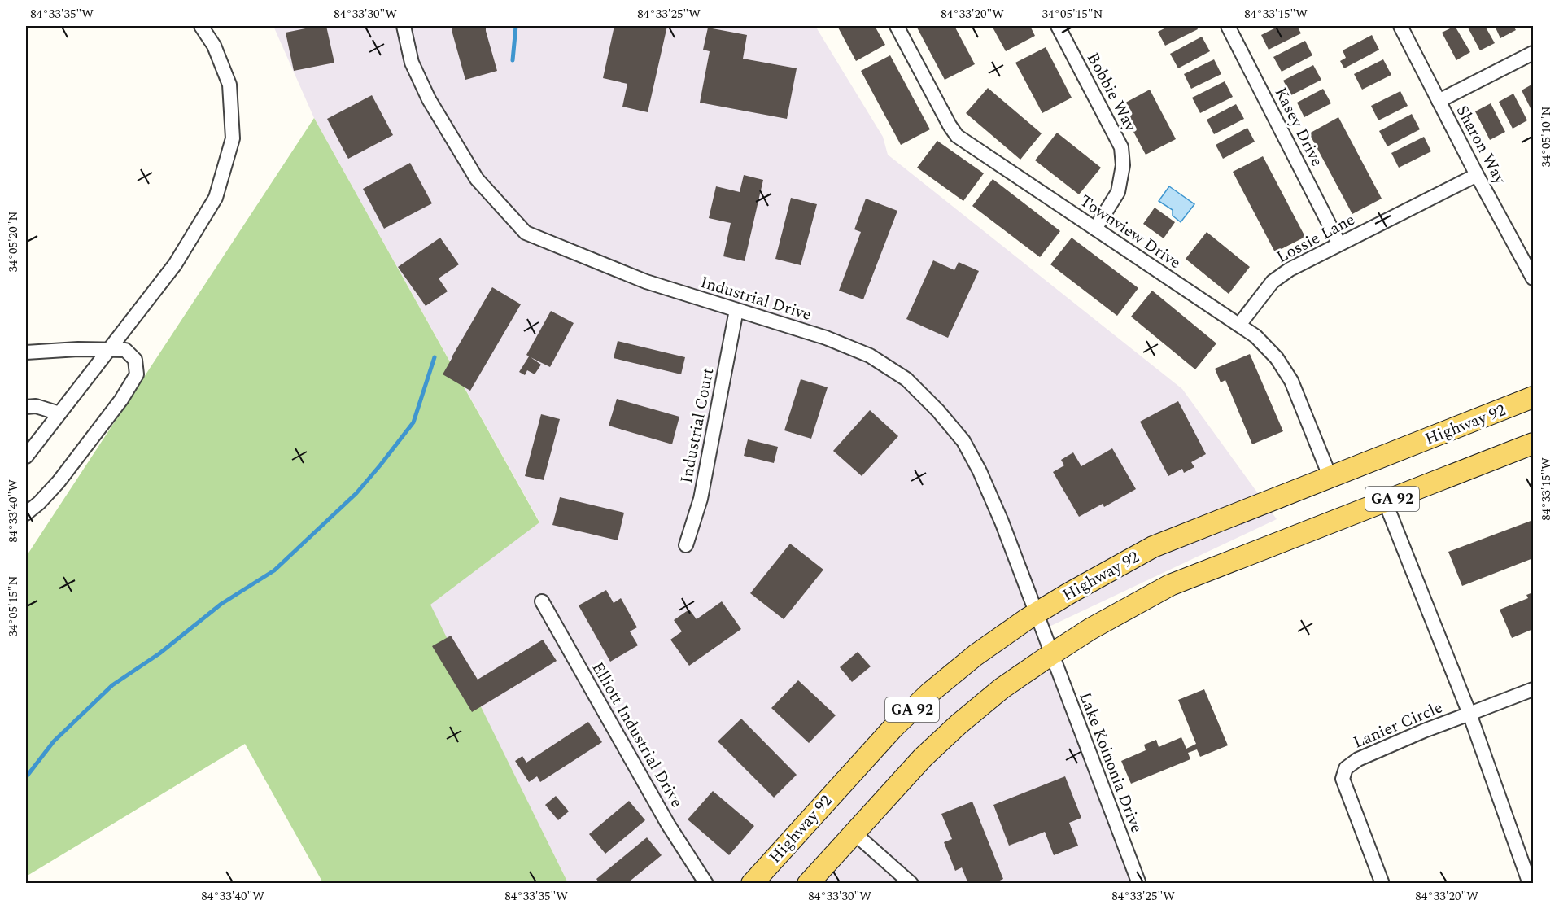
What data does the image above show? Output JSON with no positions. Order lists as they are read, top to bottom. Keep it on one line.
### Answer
{"streets":{"main road":["Highway 92","GA 92"],"street":["Bobbie Way","Kasey Drive","Sharon Way","Townview Drive","Lossie Lane","Industrial Drive","Industrial Court","Lanier Circle","Elliott Industrial Drive","Lake Koinonia Drive"]},"crossings":[["Bobbie Way","Townview Drive"],["Kasey Drive","Lossie Lane"],["Sharon Way","Lossie Lane"],["Townview Drive","Lossie Lane"],["Townview Drive","Highway 92"],["Industrial Drive","Highway 92"],["Industrial Drive","Industrial Court"],["Industrial Drive","GA 92"],["Industrial Drive","Lake Koinonia Drive"],["GA 92","Lanier Circle"],["GA 92","Lake Koinonia Drive"]],"coordinates":["84°33'35\"W","84°33'30\"W","84°33'25\"W","84°33'20\"W","34°05'15\"N","84°33'15\"W","34°05'10\"N","34°05'20\"N","84°33'40\"W"]}
